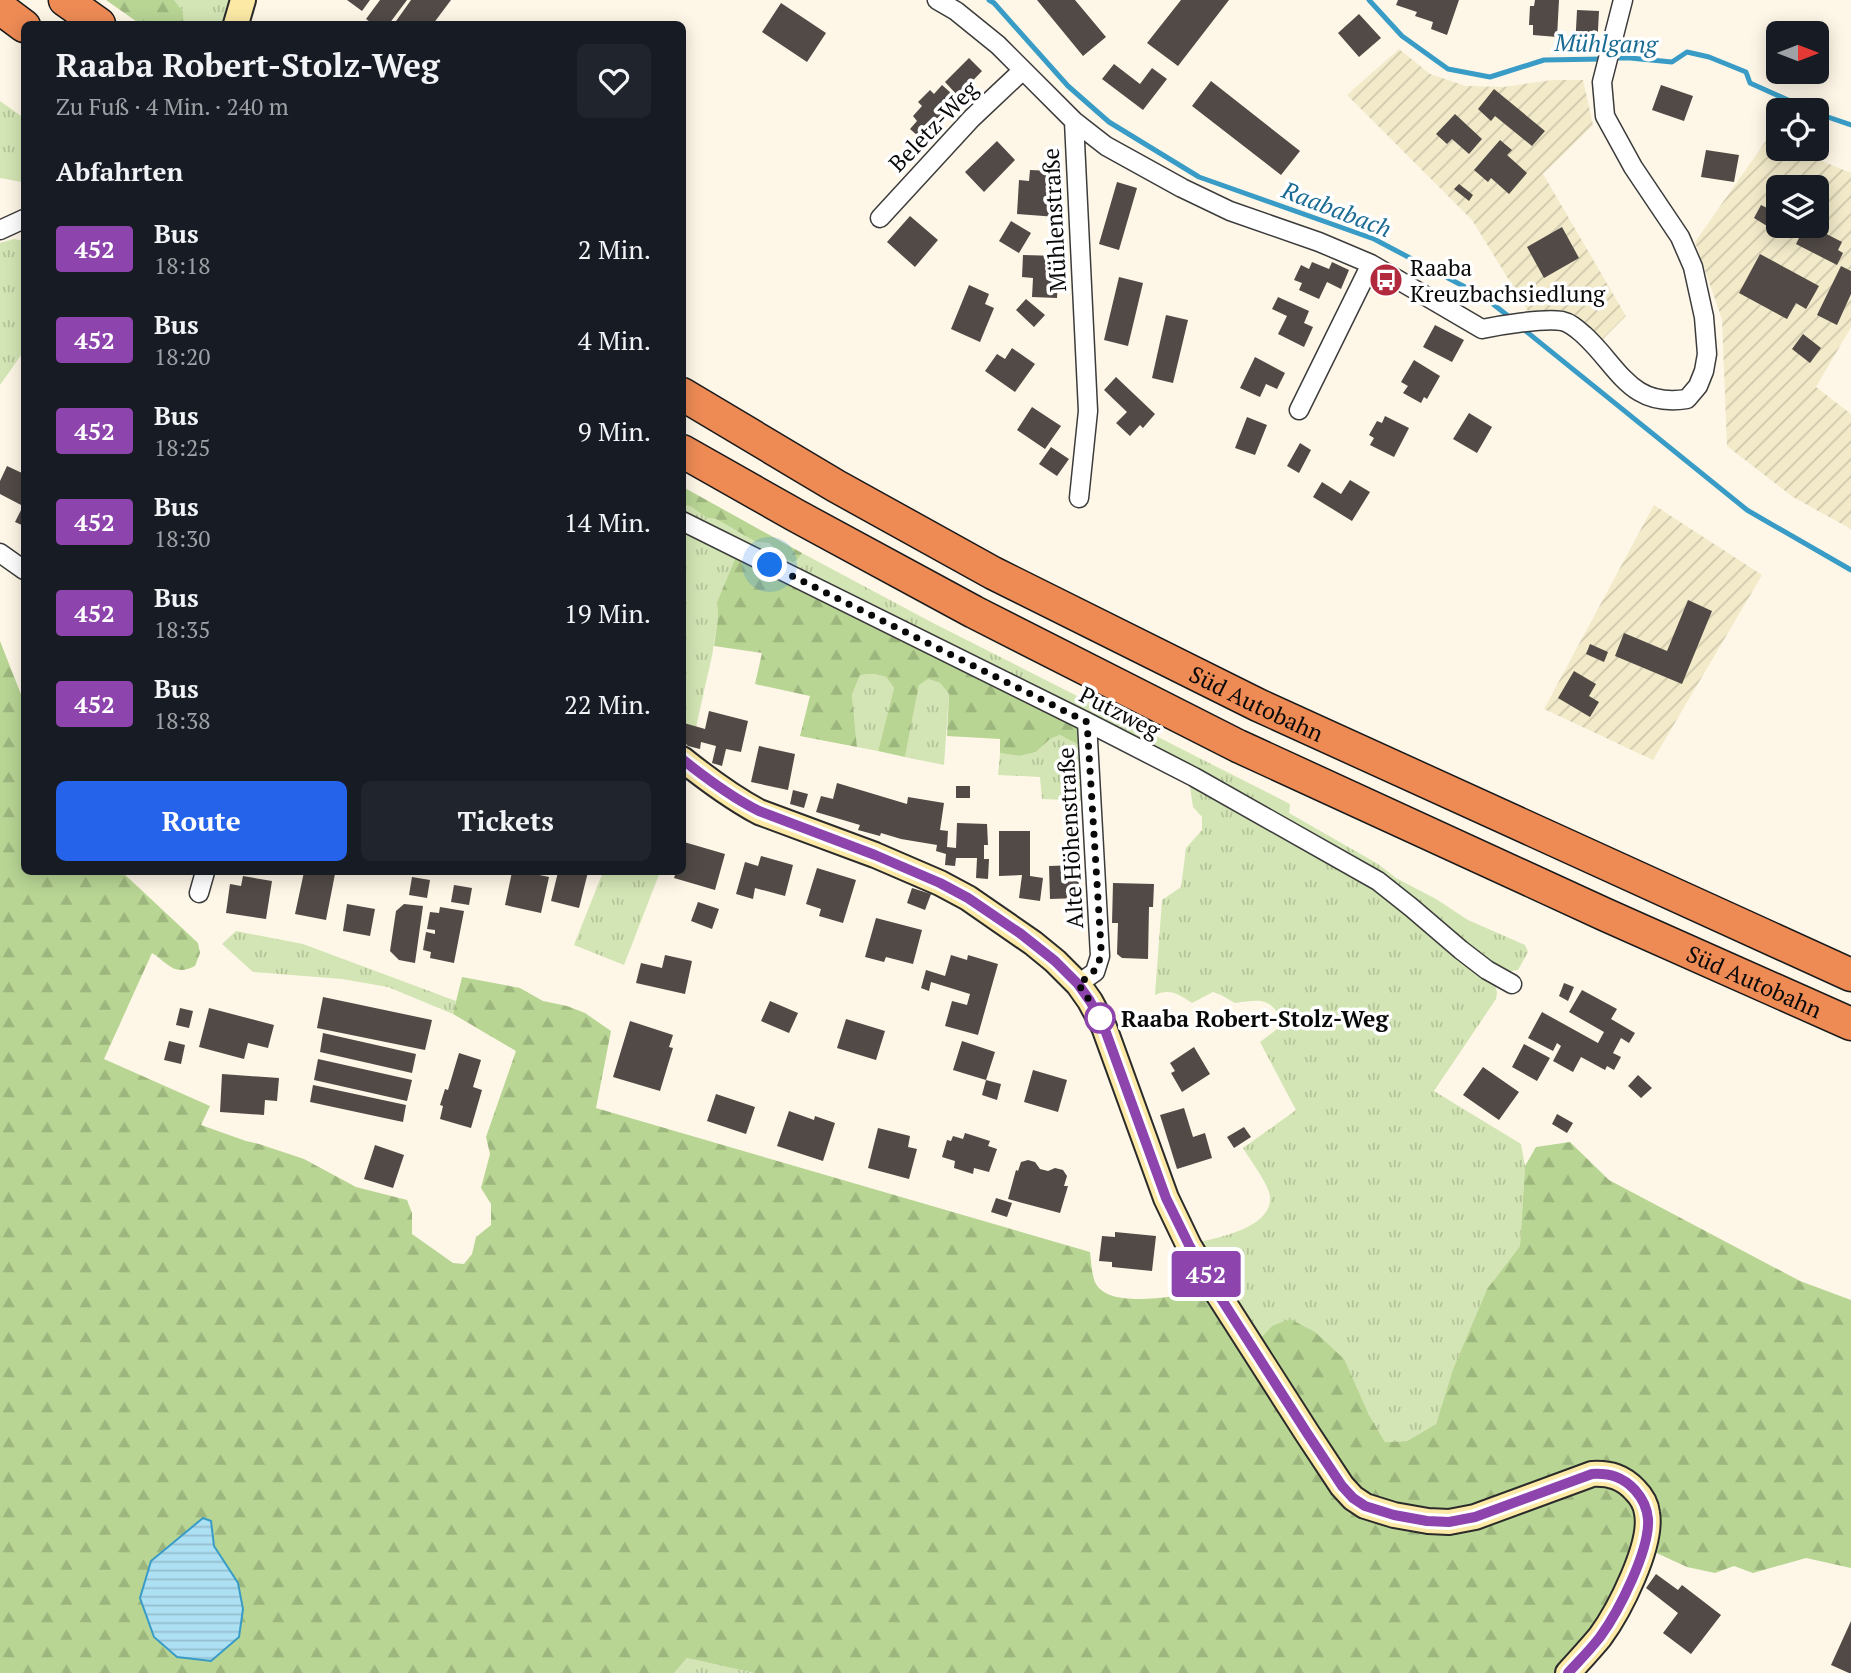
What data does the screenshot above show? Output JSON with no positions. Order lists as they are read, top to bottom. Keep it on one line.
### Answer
{"streets":{"highway":["Süd Autobahn"],"street":["Beletz-Weg","Mühlenstraße","Putzweg","Alte Höhenstraße"]},"crossings":[["Beletz-Weg","Mühlenstraße"],["Putzweg","Alte Höhenstraße"]],"water":["Mühlgang","Raababach"],"places":{"bus stop":["Raaba Kreuzbachsiedlung"],"other":["Raaba Robert-Stolz-Weg"]},"lines":["bus line 452"],"north":"right","page":{"on_map":"452","heading":[["Raaba Robert-Stolz-Weg","Zu Fuß · 4 Min. · 240 m"],"Abfahrten"],"list":[{"mark":"452","name":"Bus","note":"18:18","value":"2 Min."},{"mark":"452","name":"Bus","note":"18:20","value":"4 Min."},{"mark":"452","name":"Bus","note":"18:25","value":"9 Min."},{"mark":"452","name":"Bus","note":"18:30","value":"14 Min."},{"mark":"452","name":"Bus","note":"18:35","value":"19 Min."},{"mark":"452","name":"Bus","note":"18:38","value":"22 Min."}],"buttons":["Route","Tickets"]}}
